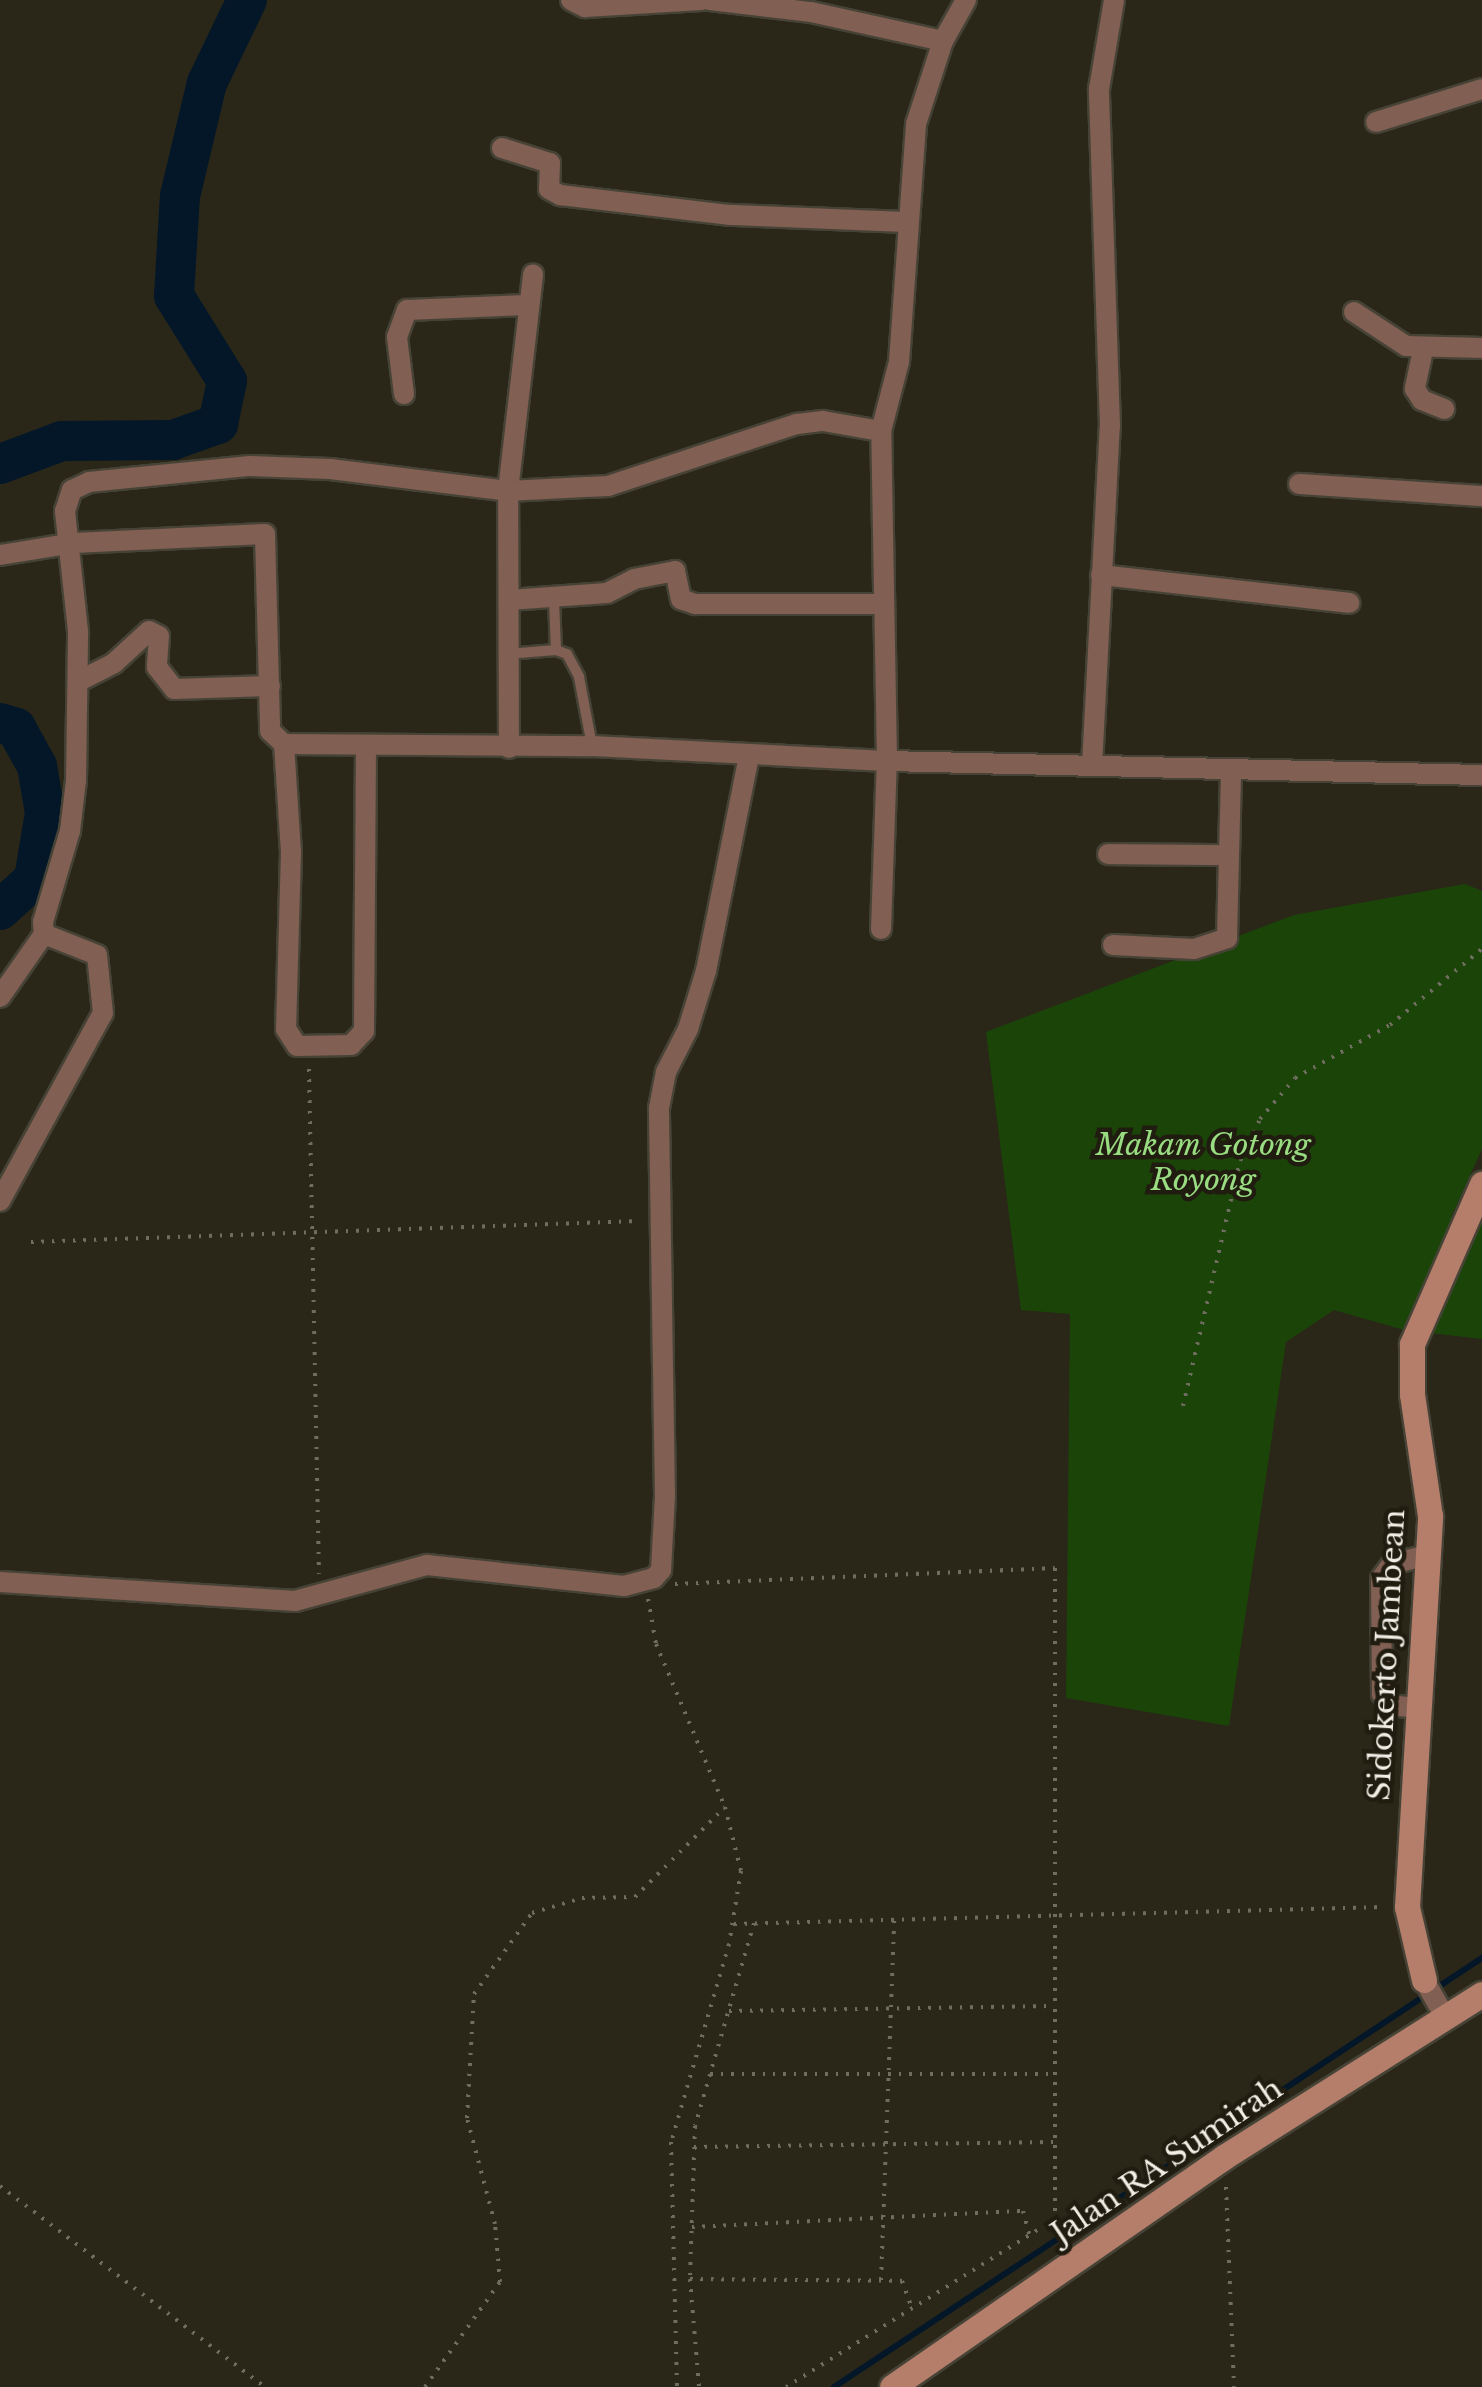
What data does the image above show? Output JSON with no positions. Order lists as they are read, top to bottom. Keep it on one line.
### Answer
{"streets":{"street":["Sidokerto Jambean","Jalan RA Sumirah"]},"crossings":[["Sidokerto Jambean","Jalan RA Sumirah"]],"parks":["Makam Gotong Royong"]}
